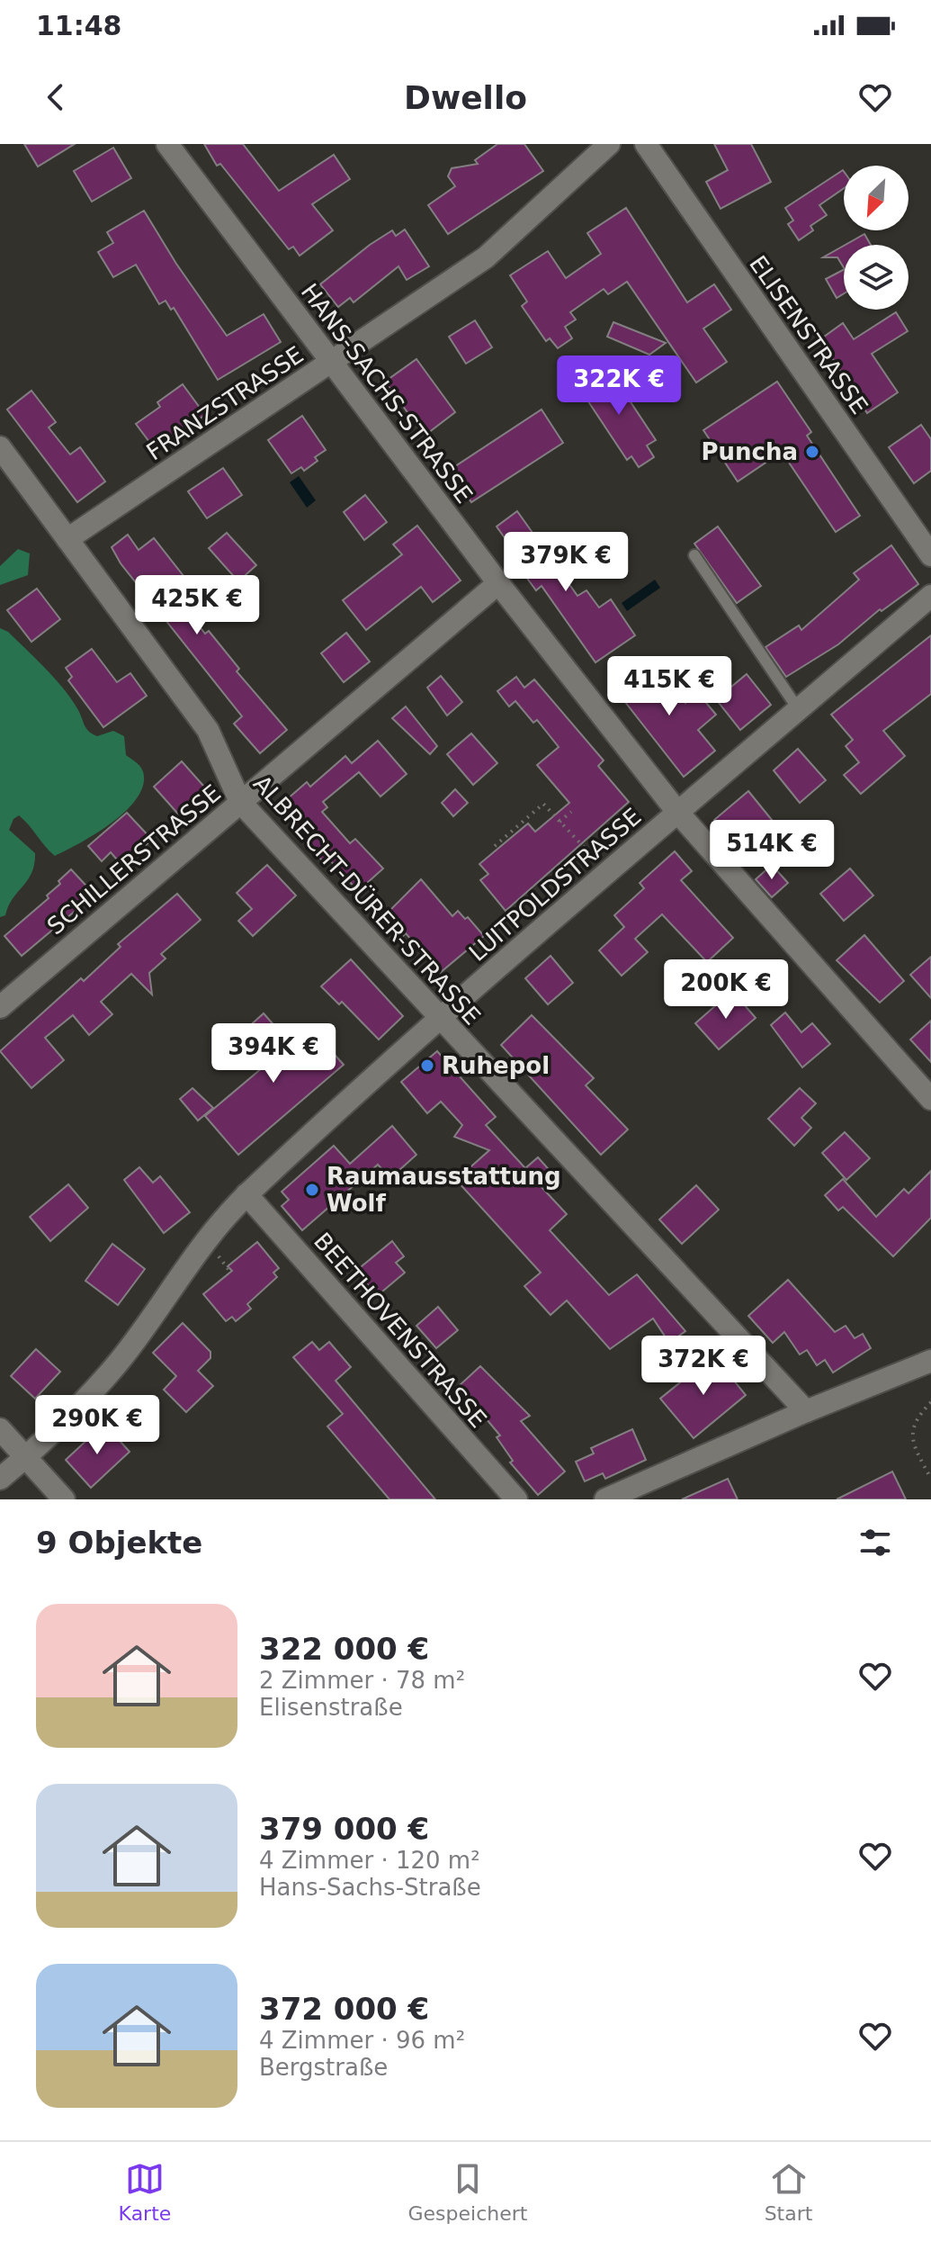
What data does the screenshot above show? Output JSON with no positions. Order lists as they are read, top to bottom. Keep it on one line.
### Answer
{"streets":{"street":["ELISENSTRASSE","HANS-SACHS-STRASSE","FRANZSTRASSE","SCHILLERSTRASSE","LUITPOLDSTRASSE","ALBRECHT-DÜRER-STRASSE","BEETHOVENSTRASSE"]},"crossings":[["HANS-SACHS-STRASSE","FRANZSTRASSE"],["HANS-SACHS-STRASSE","SCHILLERSTRASSE"],["HANS-SACHS-STRASSE","LUITPOLDSTRASSE"],["FRANZSTRASSE","ALBRECHT-DÜRER-STRASSE"],["SCHILLERSTRASSE","ALBRECHT-DÜRER-STRASSE"],["LUITPOLDSTRASSE","ALBRECHT-DÜRER-STRASSE"],["LUITPOLDSTRASSE","BEETHOVENSTRASSE"]],"places":["Puncha","Ruhepol","Raumausstattung Wolf"],"north":"bottom left","page":{"status":"11:48","header":"Dwello","price":["322K €","379K €","425K €","415K €","514K €","200K €","394K €","372K €","290K €"],"heading":"9 Objekte","list":[{"name":"322 000 €","note":"2 Zimmer · 78 m² · Elisenstraße"},{"name":"379 000 €","note":"4 Zimmer · 120 m² · Hans-Sachs-Straße"},{"name":"372 000 €","note":"4 Zimmer · 96 m² · Bergstraße"}],"tabs":["Karte","Gespeichert","Start"]}}
